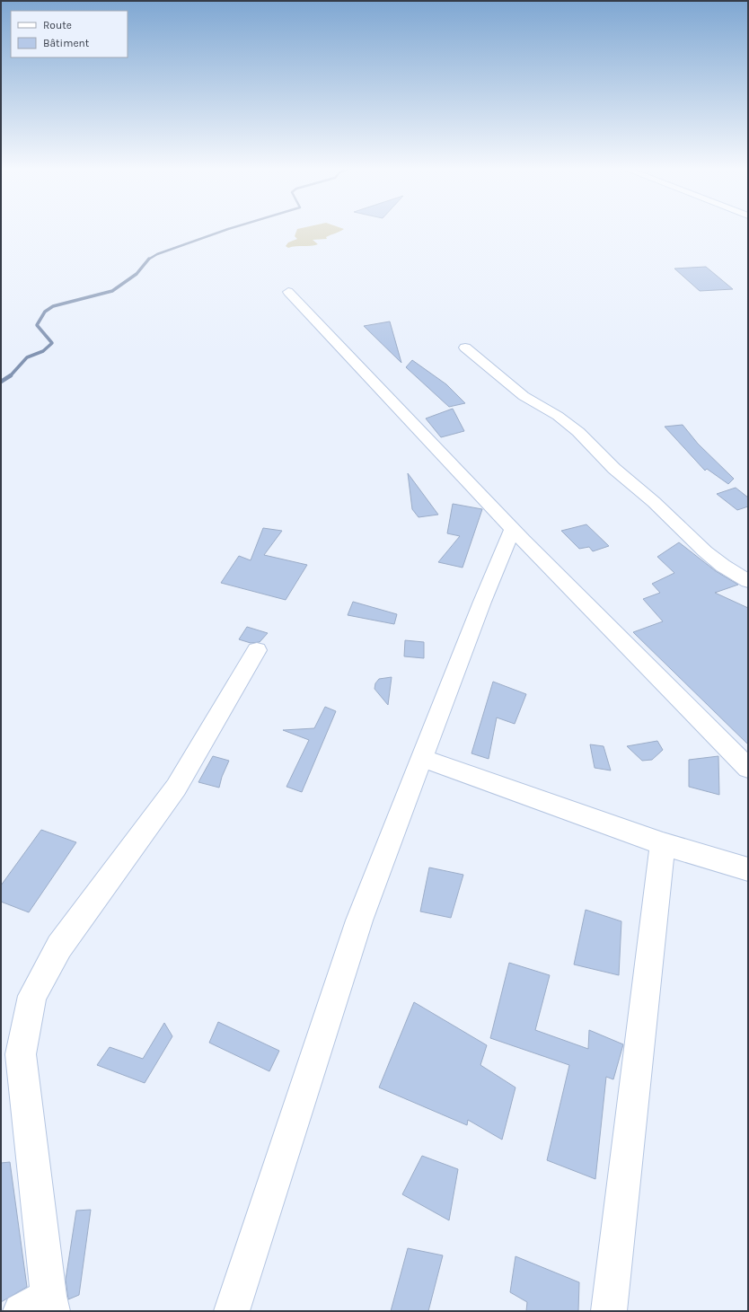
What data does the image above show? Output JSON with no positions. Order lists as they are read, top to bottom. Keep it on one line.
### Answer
{"legend":["Route","Bâtiment"]}
